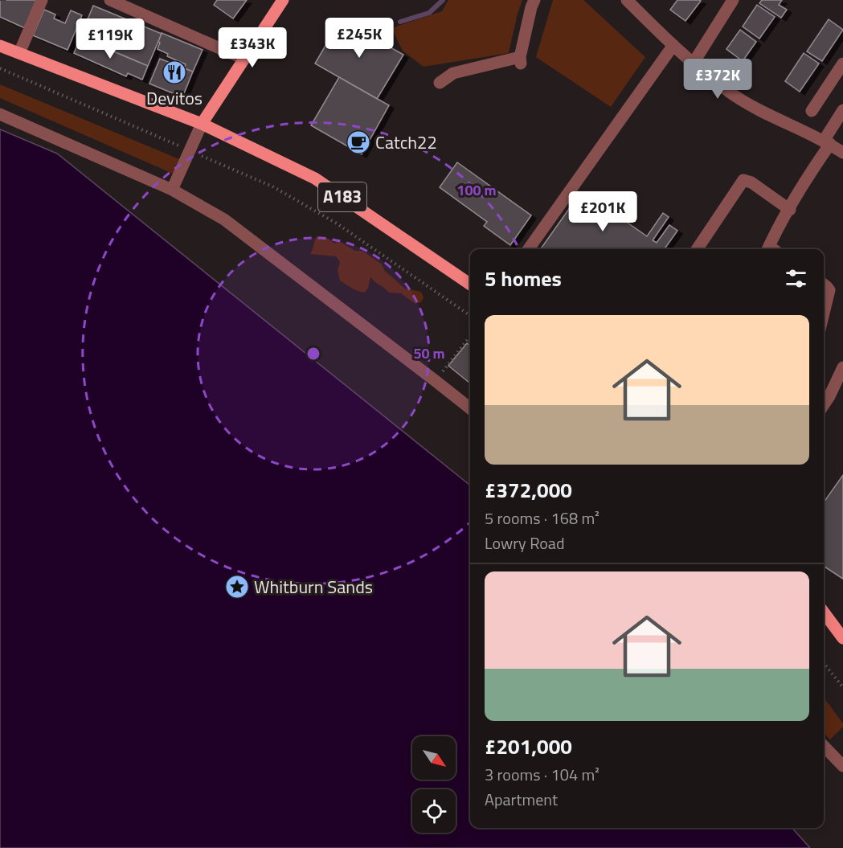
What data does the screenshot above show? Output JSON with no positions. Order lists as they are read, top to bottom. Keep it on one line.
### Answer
{"streets":{"main road":["A183"]},"places":{"restaurant":["Devitos"],"cafe":["Catch22"],"place":["Whitburn Sands"]},"north":"bottom right","page":{"price":["£245K","£119K","£343K","£372K","£201K"],"heading":"5 homes","list":[{"name":"£372,000","note":"5 rooms · 168 m² · Lowry Road"},{"name":"£201,000","note":"3 rooms · 104 m² · Apartment"}]},"rings":["100 m","50 m"]}
